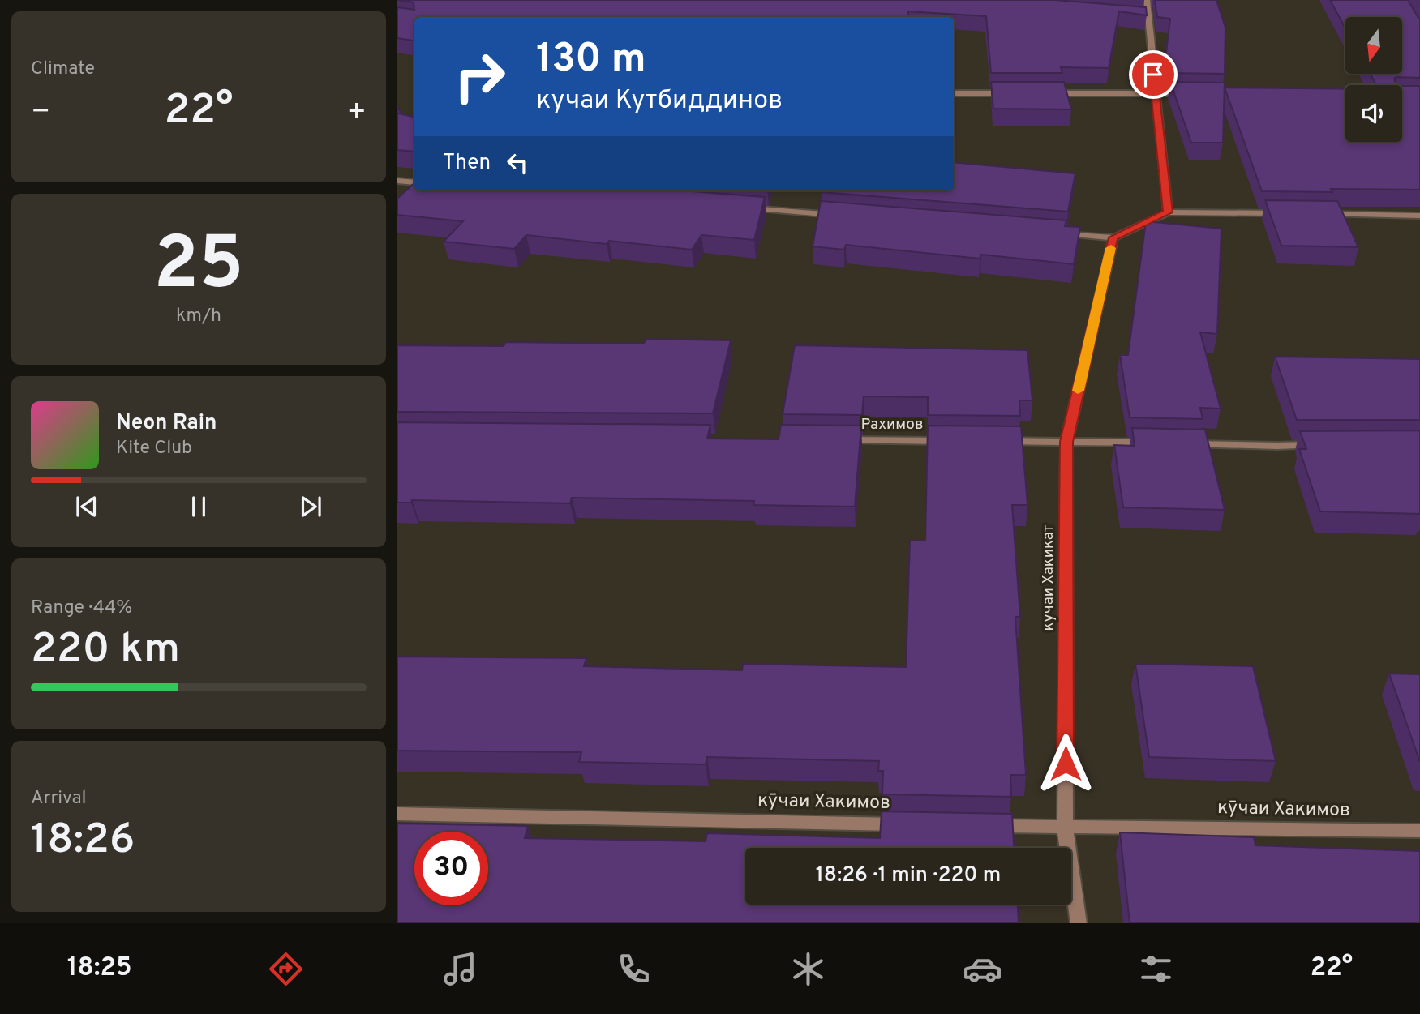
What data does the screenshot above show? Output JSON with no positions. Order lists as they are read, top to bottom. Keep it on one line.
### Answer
{"streets":{"street":["Рахимов","кучаи Хакикат","кӯчаи Хакимов"]},"crossings":[["кучаи Хакикат","кӯчаи Хакимов"]],"north":"bottom","page":{"tile":["Climate",["25","km/h"],["Range · 44%","220 km"],["Arrival","18:26"]],"turn":["130 m","кучаи Кутбиддинов"],"heat":["−","22°","+"],"then":"Then","song":["Neon Rain","Kite Club"],"limit":"30","trip":"18:26 · 1 min · 220 m","tabs":["18:25","22°"]}}
